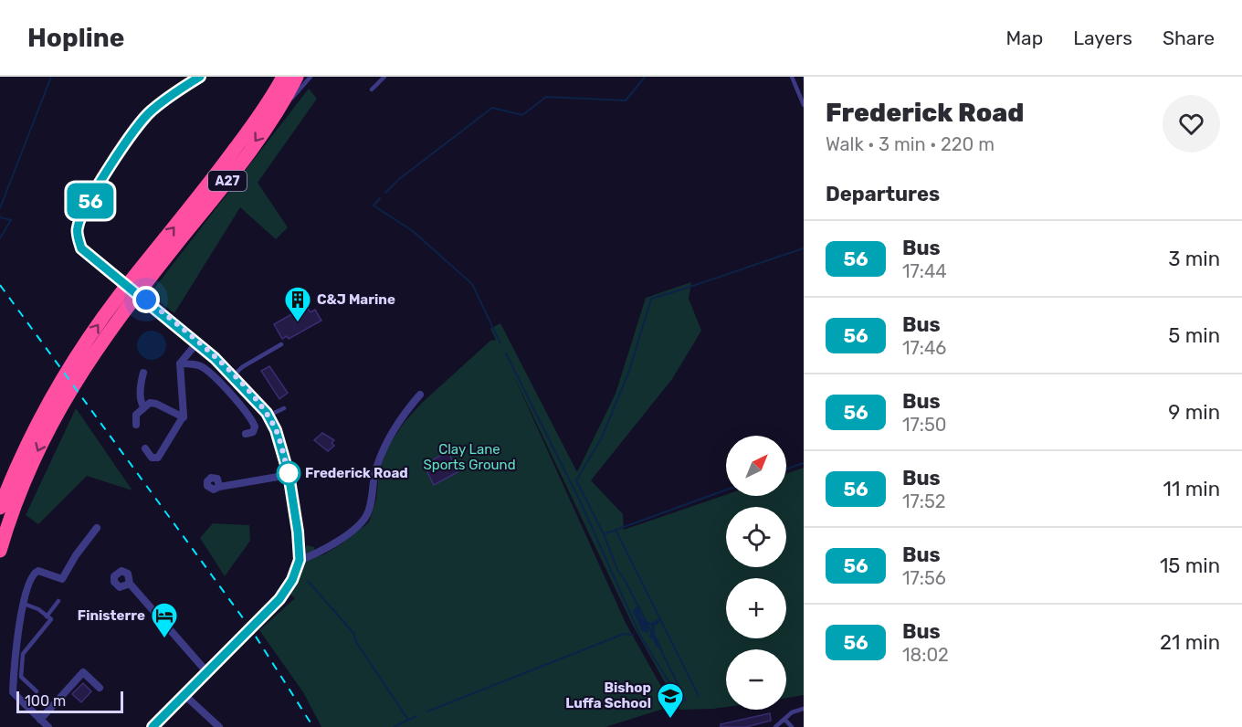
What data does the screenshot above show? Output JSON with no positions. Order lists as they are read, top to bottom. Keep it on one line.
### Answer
{"streets":{"highway":["A27"]},"parks":["Clay Lane Sports Ground"],"places":{"building":["C&J Marine"],"other":["Frederick Road"],"hotel":["Finisterre"],"school or university":["Bishop Luffa School"]},"lines":["bus line 56"],"scale_bar":"100 m","north":"top right","page":{"header":"Hopline","nav":["Map","Layers","Share"],"on_map":"56","heading":[["Frederick Road","Walk · 3 min · 220 m"],"Departures"],"list":[{"mark":"56","name":"Bus","note":"17:44","value":"3 min"},{"mark":"56","name":"Bus","note":"17:46","value":"5 min"},{"mark":"56","name":"Bus","note":"17:50","value":"9 min"},{"mark":"56","name":"Bus","note":"17:52","value":"11 min"},{"mark":"56","name":"Bus","note":"17:56","value":"15 min"},{"mark":"56","name":"Bus","note":"18:02","value":"21 min"}],"map_buttons":["+","−"],"scale":"100 m"}}
